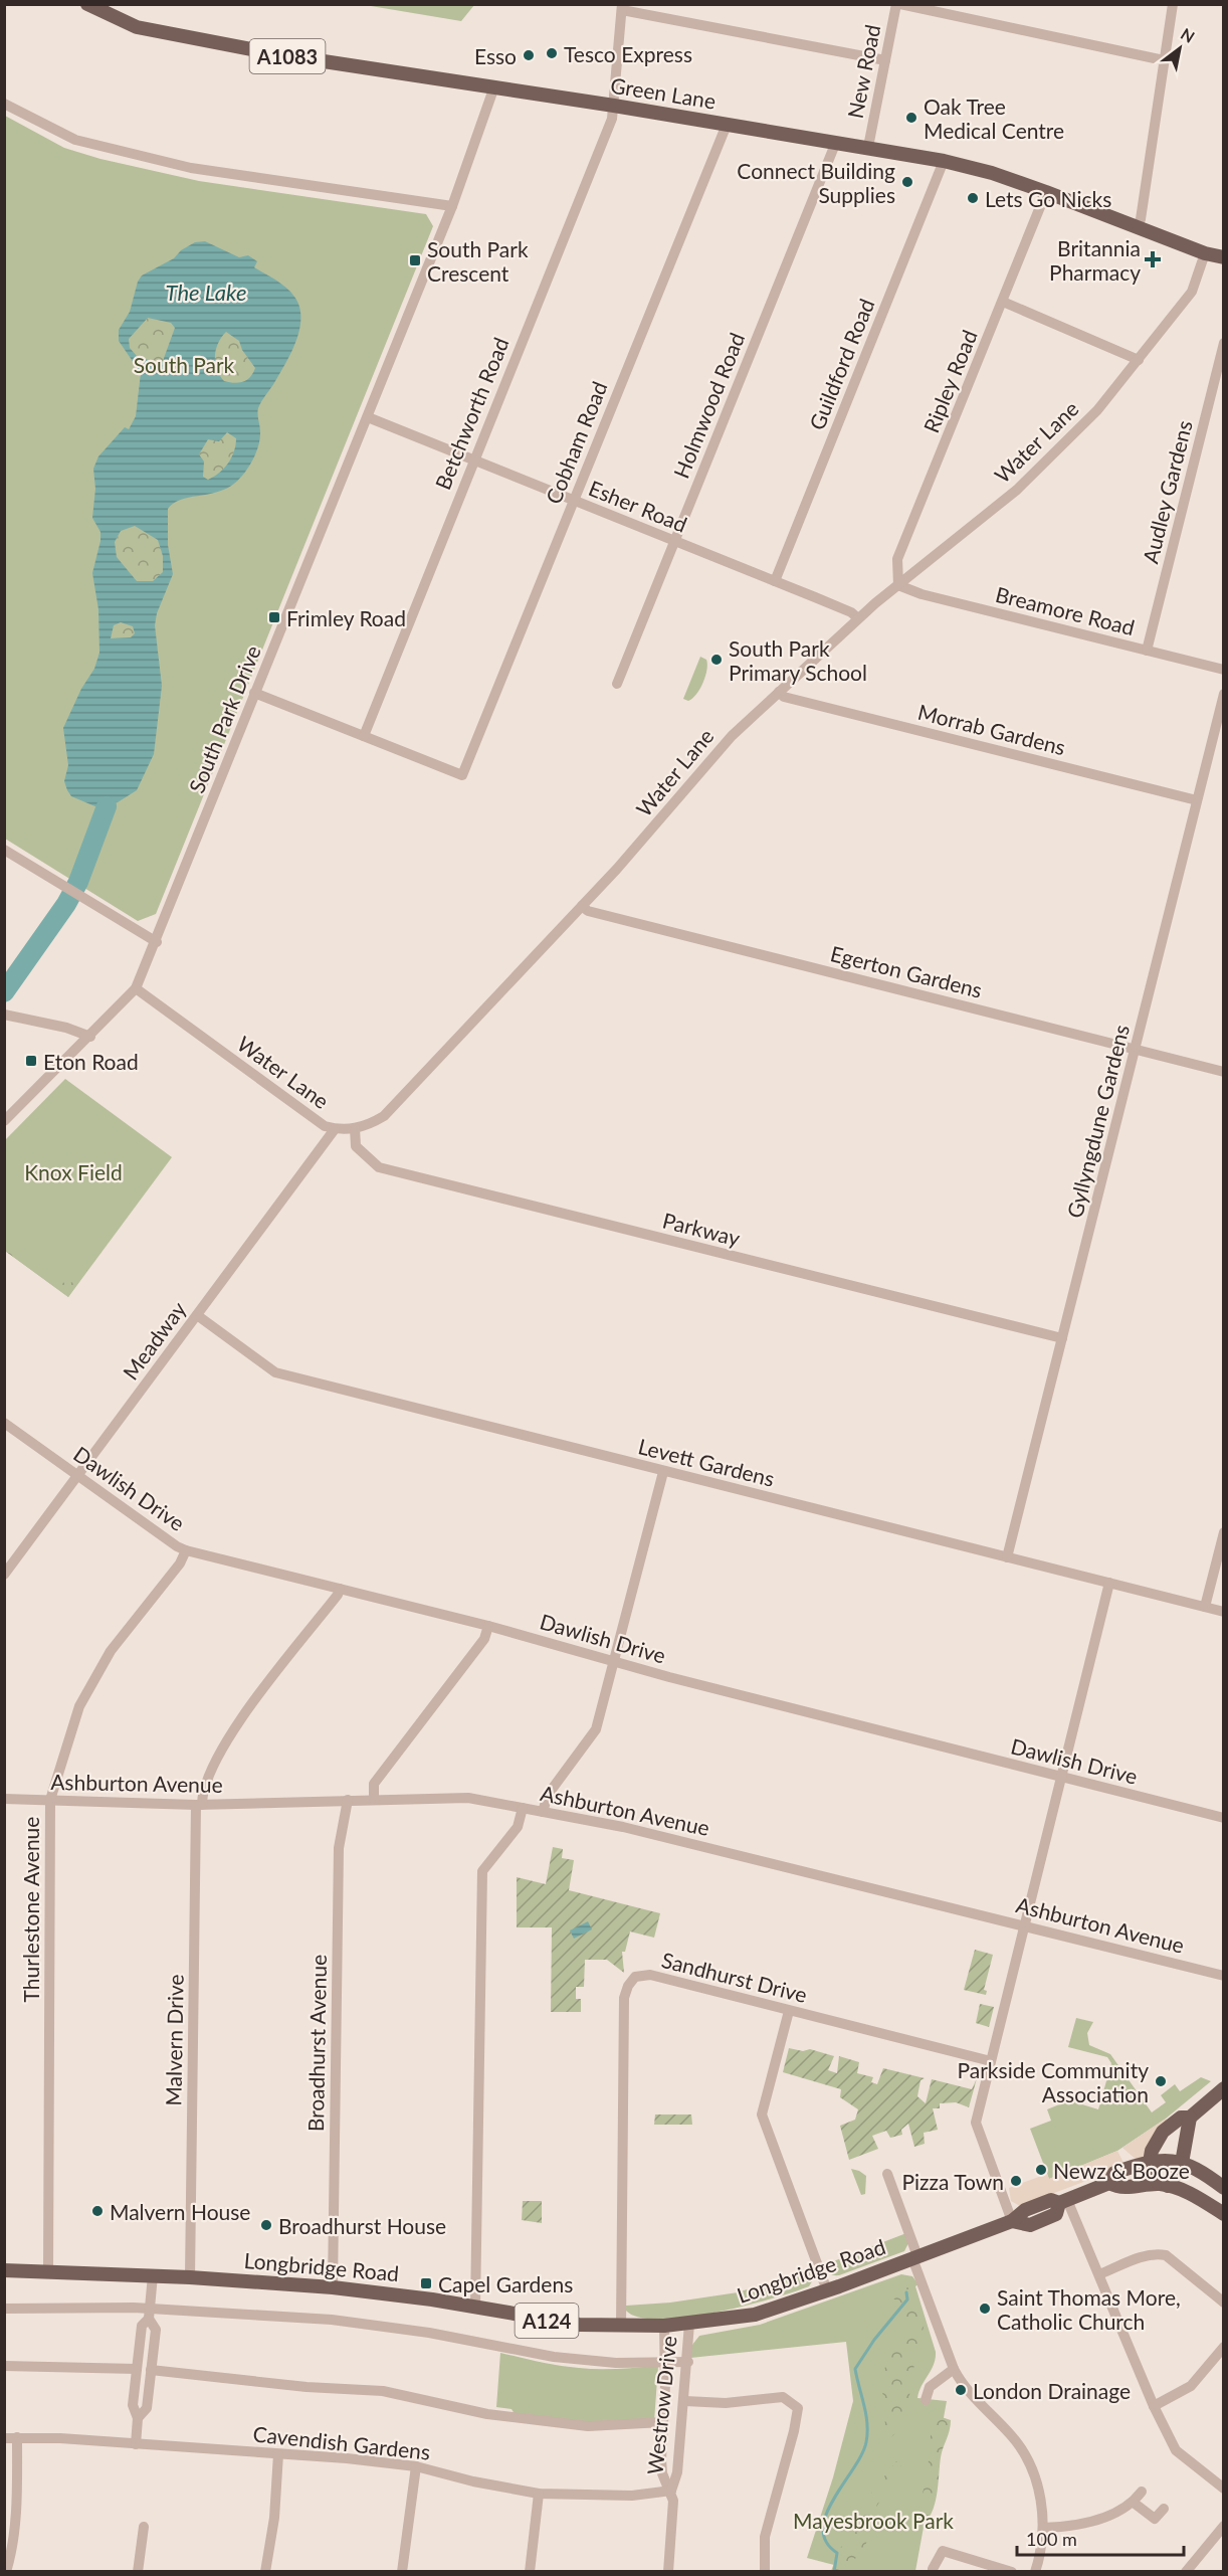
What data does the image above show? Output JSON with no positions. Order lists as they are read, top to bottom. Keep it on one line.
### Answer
{"streets":{"main road":["A1083","Green Lane","Longbridge Road","A124"],"street":["New Road","Guildford Road","Ripley Road","Holmwood Road","Betchworth Road","Water Lane","Cobham Road","Audley Gardens","Esher Road","Breamore Road","South Park Drive","Morrab Gardens","Egerton Gardens","Gyllyngdune Gardens","Parkway","Meadway","Levett Gardens","Dawlish Drive","Ashburton Avenue","Thurlestone Avenue","Sandhurst Drive","Malvern Drive","Broadhurst Avenue","Westrow Drive","Cavendish Gardens"]},"crossings":[["New Road","Green Lane"],["Green Lane","Guildford Road"],["Green Lane","Ripley Road"],["Green Lane","Holmwood Road"],["Green Lane","Betchworth Road"],["Green Lane","Water Lane"],["Green Lane","Cobham Road"],["Green Lane","South Park Drive"],["Guildford Road","Esher Road"],["Ripley Road","Water Lane"],["Ripley Road","Breamore Road"],["Holmwood Road","Esher Road"],["Betchworth Road","Cobham Road"],["Betchworth Road","Esher Road"],["Water Lane","Esher Road"],["Water Lane","Breamore Road"],["Water Lane","South Park Drive"],["Water Lane","Morrab Gardens"],["Water Lane","Egerton Gardens"],["Water Lane","Parkway"],["Water Lane","Meadway"],["Cobham Road","Esher Road"],["Audley Gardens","Breamore Road"],["Esher Road","South Park Drive"],["Morrab Gardens","Gyllyngdune Gardens"],["Egerton Gardens","Gyllyngdune Gardens"],["Gyllyngdune Gardens","Parkway"],["Gyllyngdune Gardens","Levett Gardens"],["Meadway","Levett Gardens"],["Meadway","Dawlish Drive"],["Dawlish Drive","Thurlestone Avenue"],["Dawlish Drive","Malvern Drive"],["Ashburton Avenue","Thurlestone Avenue"],["Ashburton Avenue","Malvern Drive"],["Ashburton Avenue","Broadhurst Avenue"],["Thurlestone Avenue","Longbridge Road"],["Sandhurst Drive","Longbridge Road"],["Malvern Drive","Longbridge Road"],["Broadhurst Avenue","Longbridge Road"],["Longbridge Road","Westrow Drive"],["Westrow Drive","Cavendish Gardens"]],"water":["The Lake"],"parks":["South Park","Knox Field","Mayesbrook Park"],"places":{"other":["Tesco Express","Esso","Oak Tree Medical Centre","Connect Building Supplies","Lets Go Nicks","South Park Primary School","Parkside Community Association","Newz & Booze","Pizza Town","Malvern House","Broadhurst House","Saint Thomas More, Catholic Church","London Drainage"],"health":["Britannia Pharmacy"],"transit":["South Park Crescent","Frimley Road","Eton Road","Capel Gardens"]},"scale_bar":"100 m","north":"top right"}
